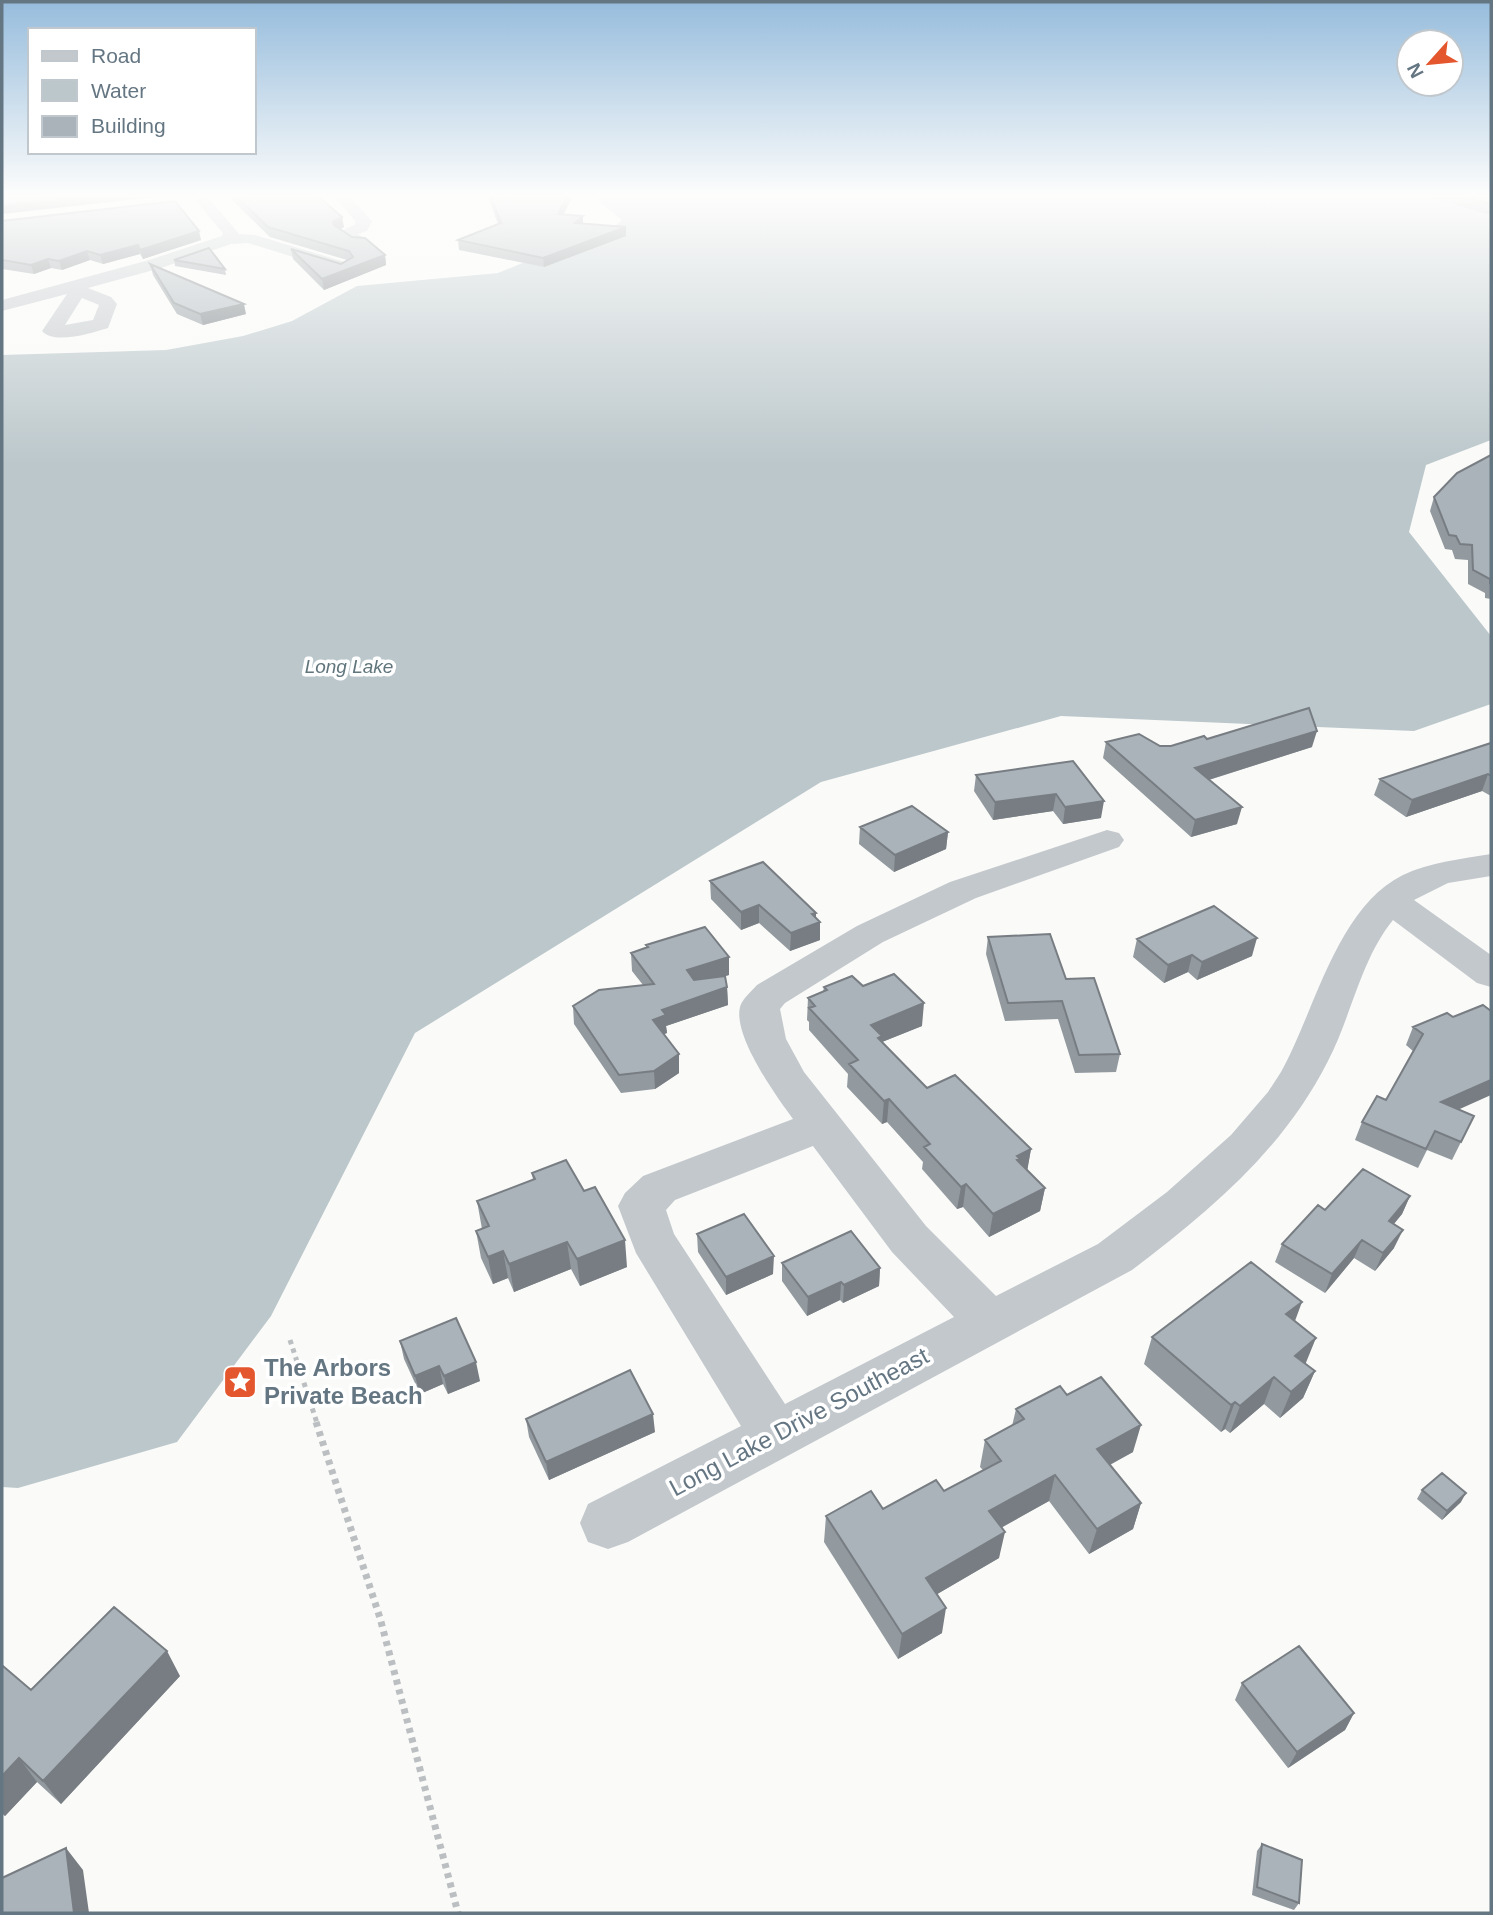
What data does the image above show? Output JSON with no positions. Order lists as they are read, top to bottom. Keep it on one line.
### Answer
{"streets":{"street":["Long Lake Drive Southeast"]},"water":["Long Lake"],"places":{"place":["The Arbors Private Beach"]},"legend":["Road","Water","Building"],"north":"bottom left"}
